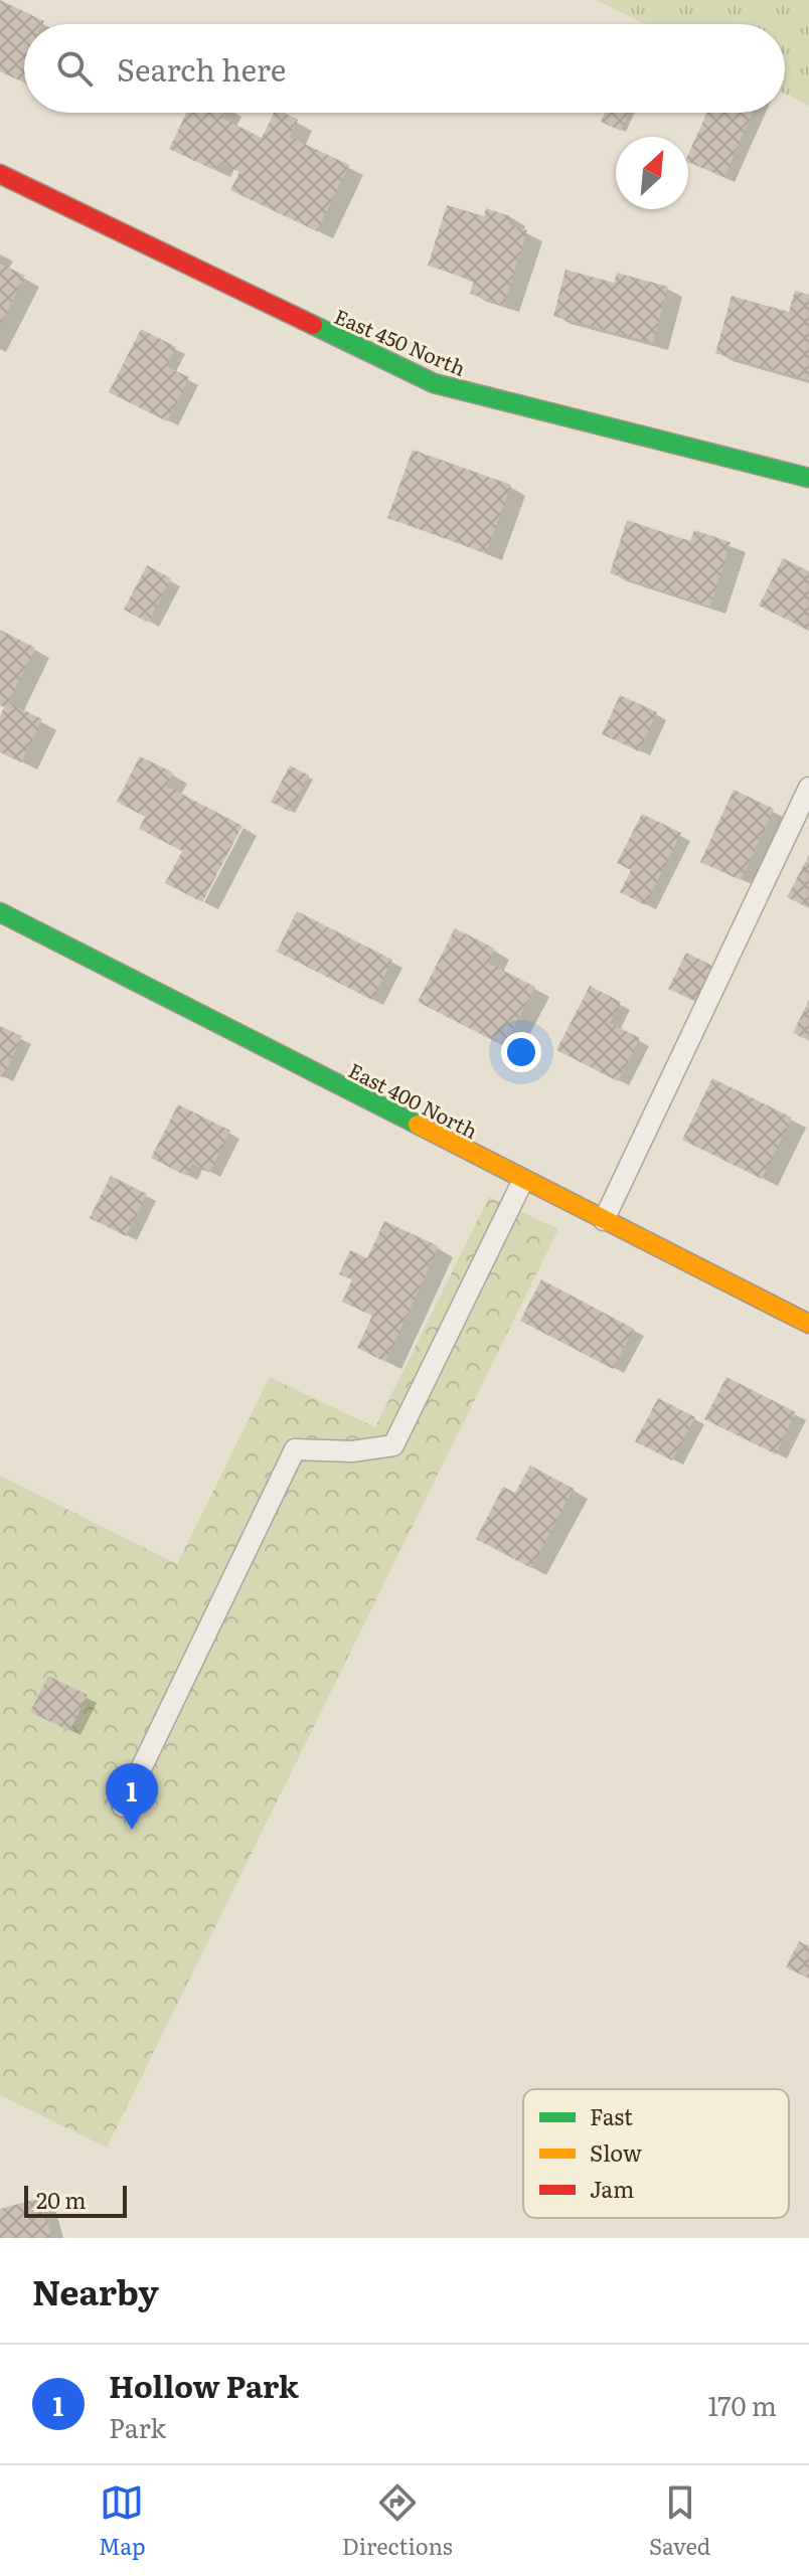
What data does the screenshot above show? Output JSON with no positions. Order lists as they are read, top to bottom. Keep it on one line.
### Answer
{"streets":{"street":["East 450 North","East 400 North"]},"legend":["Fast","Slow","Jam"],"scale_bar":"20 m","north":"top right","page":{"search":"Search here","pins":"1","scale":"20 m","heading":"Nearby","list":[{"mark":"1","name":"Hollow Park","note":"Park","value":"170 m"}],"nav":["Map","Directions","Saved"]}}
